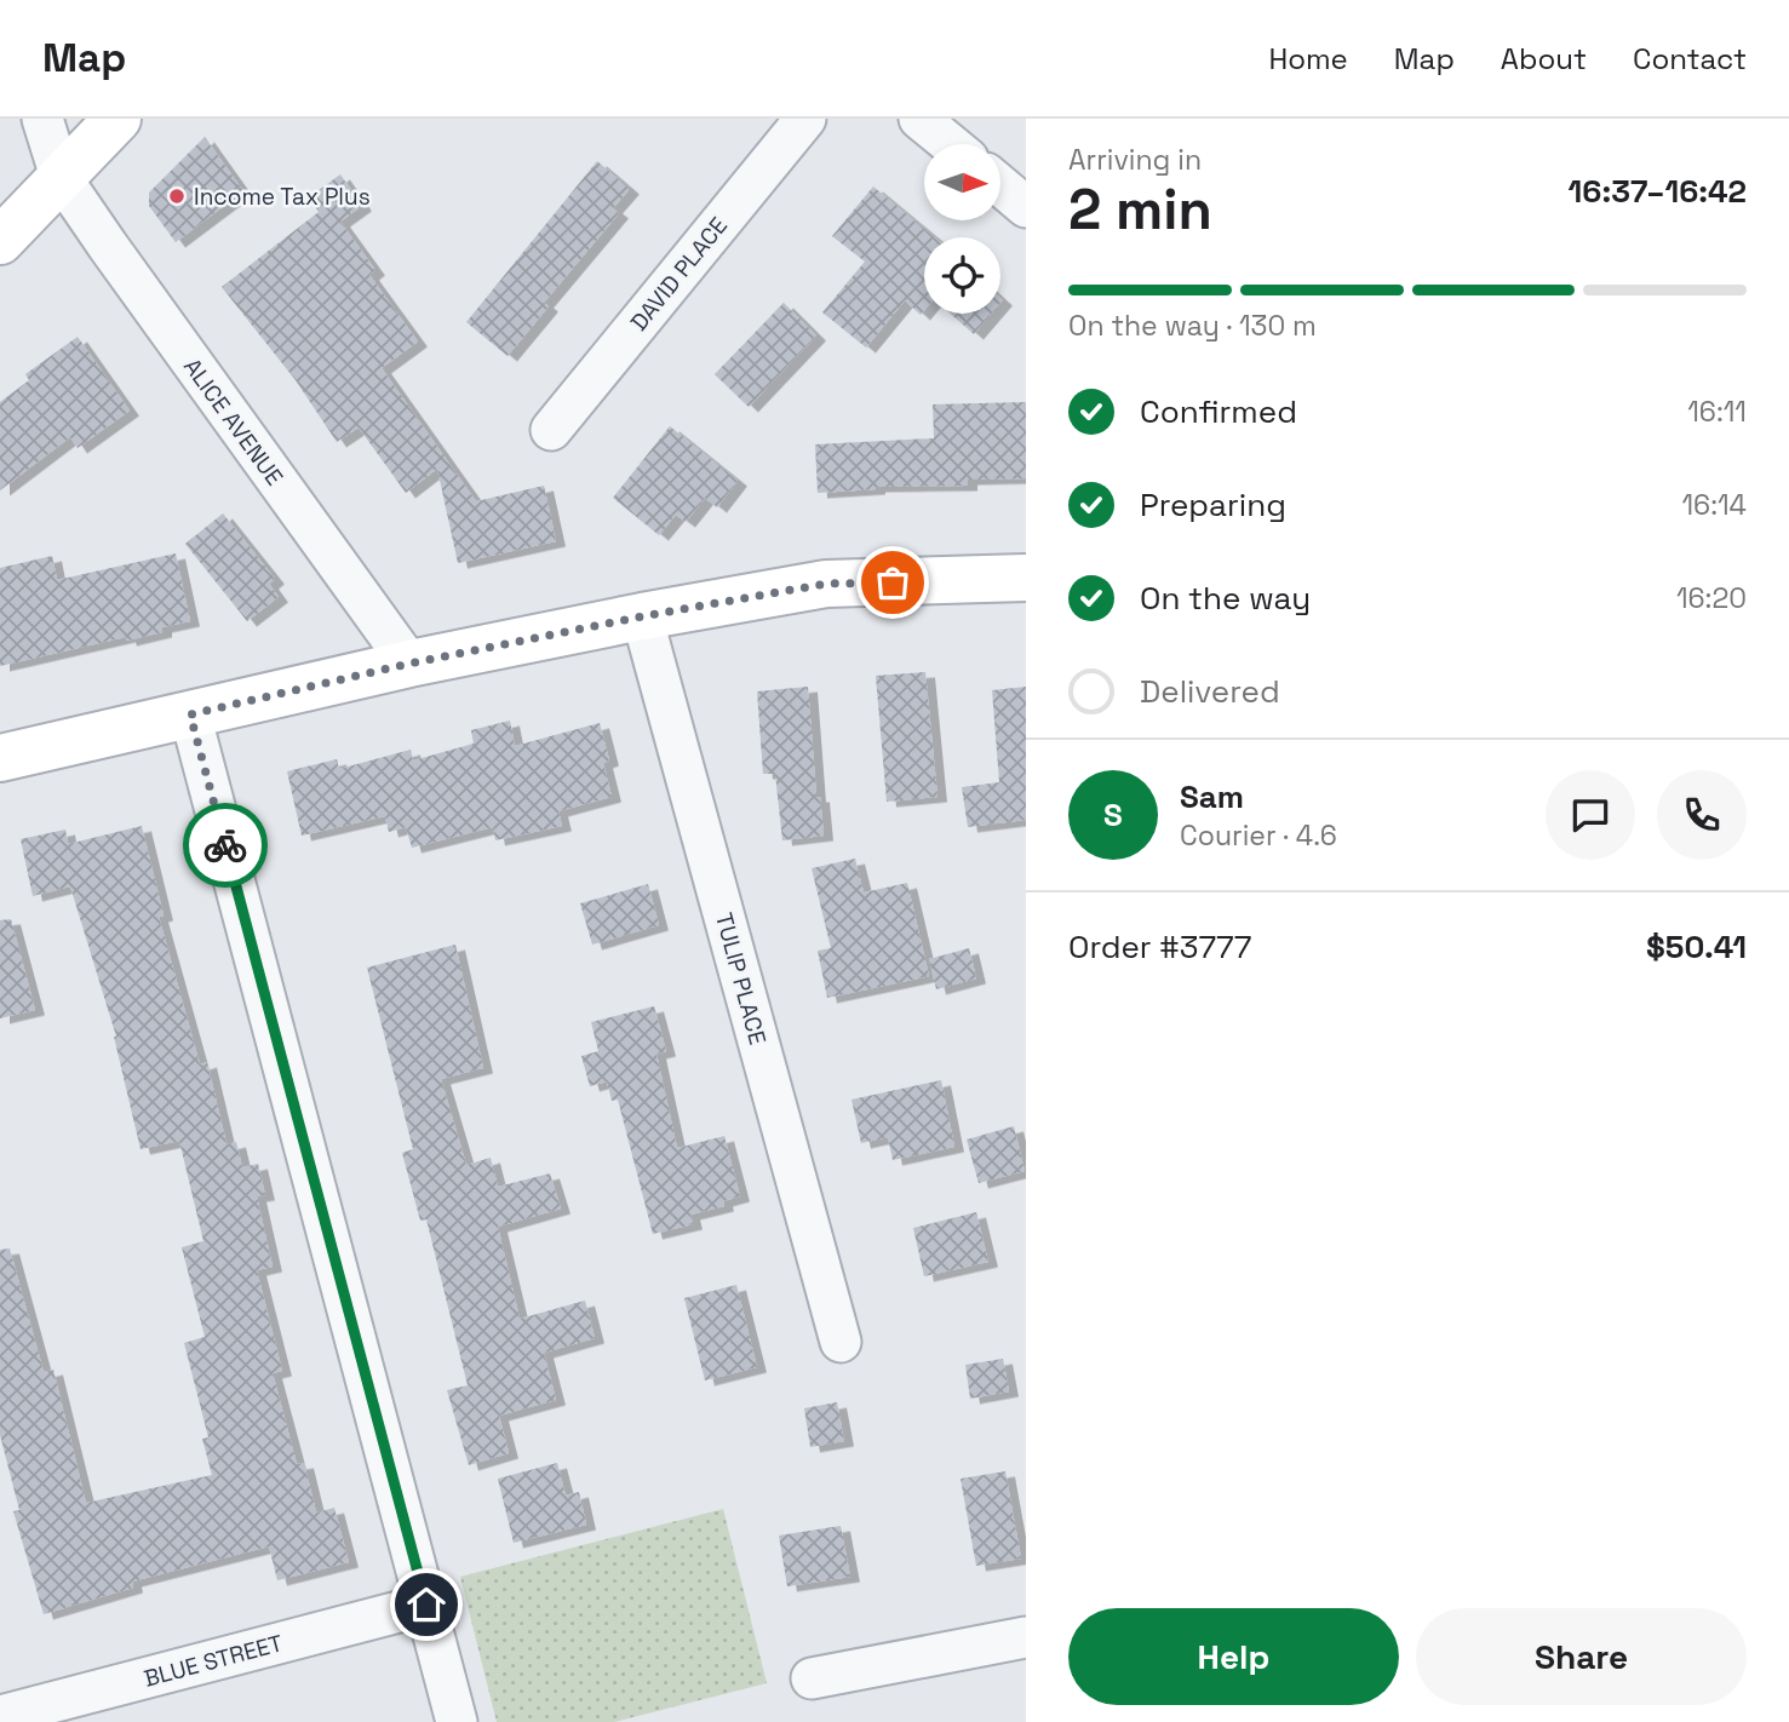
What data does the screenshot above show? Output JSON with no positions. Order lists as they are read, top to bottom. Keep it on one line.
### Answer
{"streets":{"street":["DAVID PLACE","ALICE AVENUE","TULIP PLACE","BLUE STREET"]},"places":["Income Tax Plus"],"north":"right","page":{"header":"Map","nav":["Home","Map","About","Contact"],"heading":["2 min","Arriving in","16:37–16:42"],"panel":["Sam","Courier · 4.6","Order #3777","$50.41"],"bar":"On the way · 130 m","list":[["Confirmed","16:11"],["Preparing","16:14"],["On the way","16:20"],"Delivered"],"round":"S","buttons":["Help","Share"]}}
